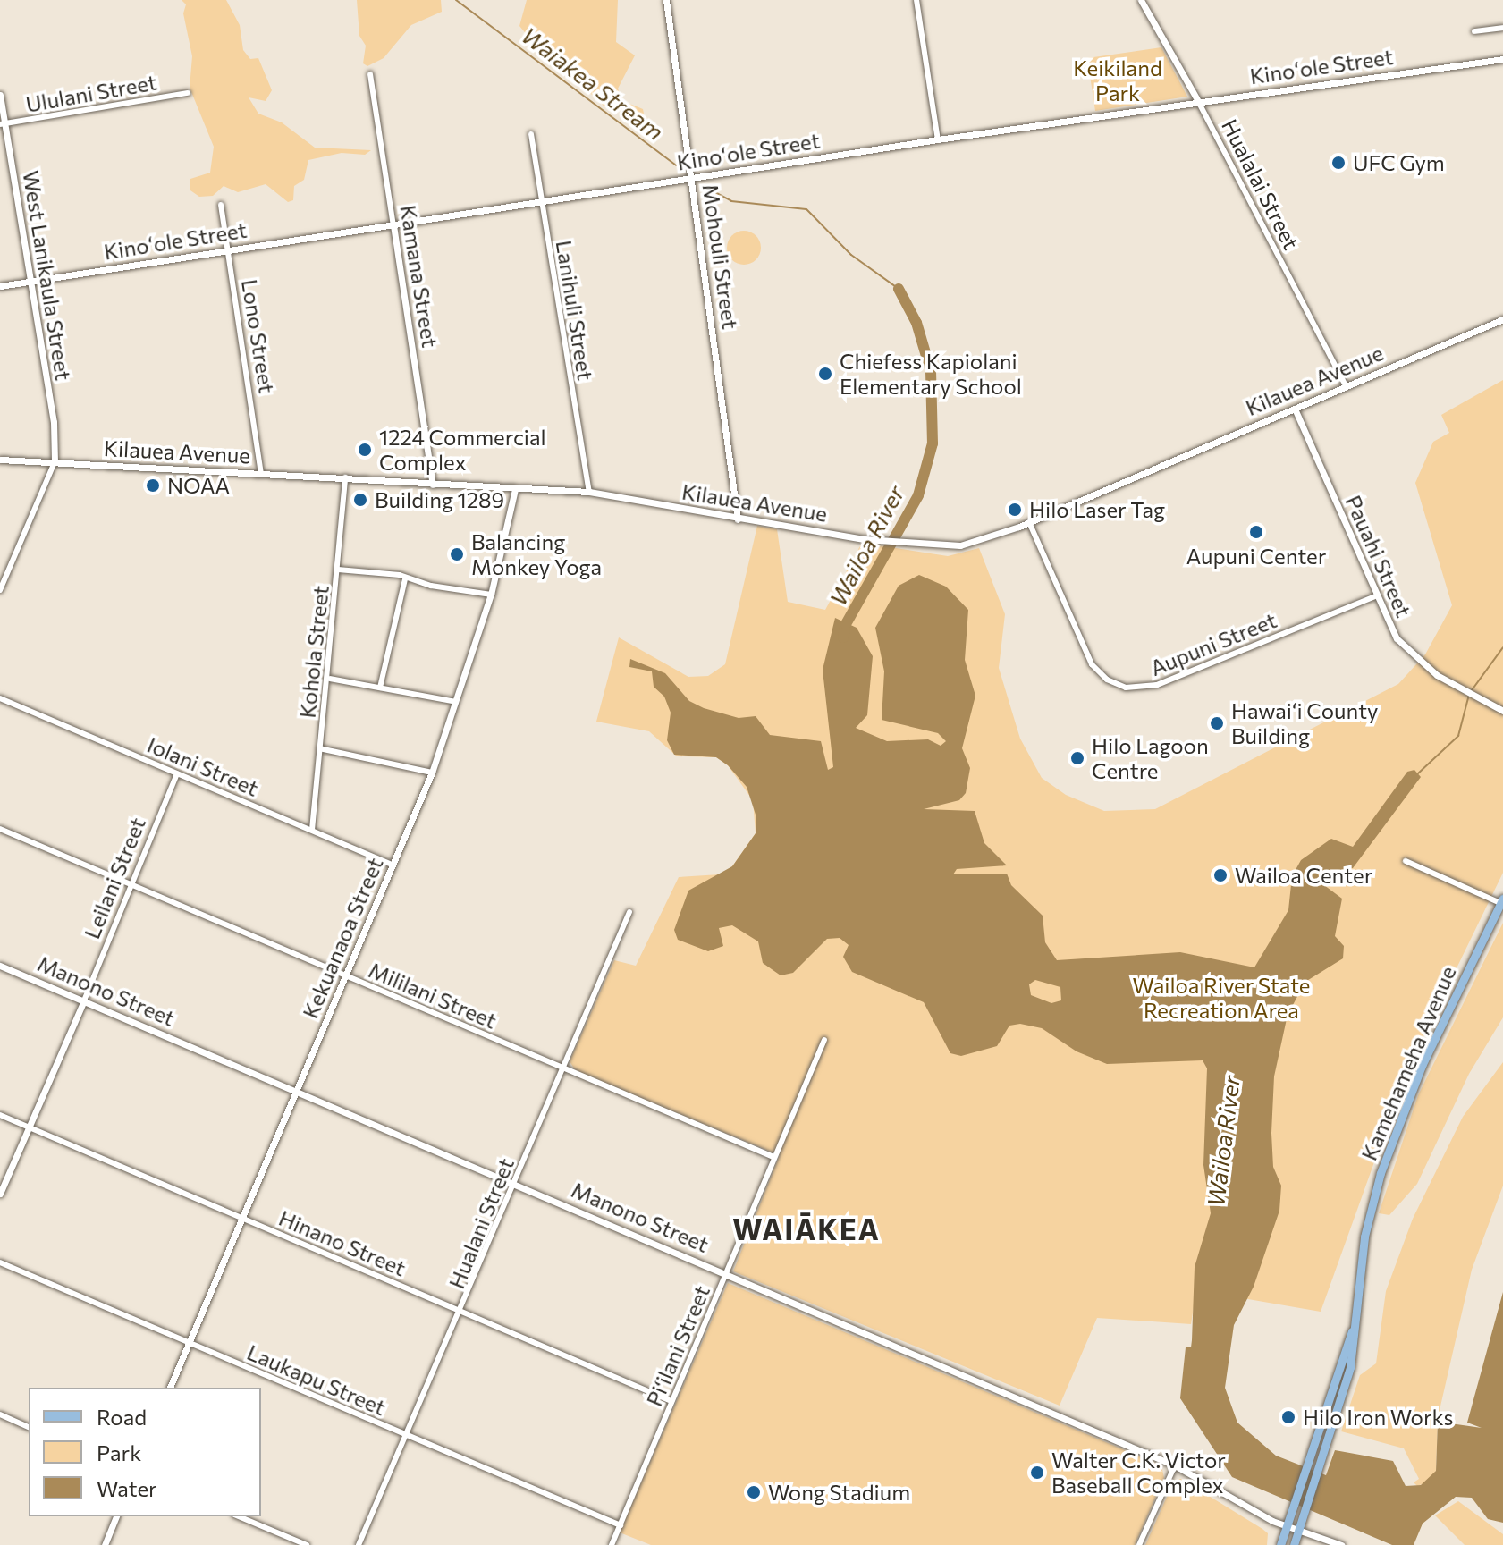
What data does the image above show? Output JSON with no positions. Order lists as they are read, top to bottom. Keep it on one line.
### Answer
{"streets":{"main road":["Kamehameha Avenue"],"street":["Kinoʻole Street","Ululani Street","Hualalai Street","Mohouli Street","West Lanikaula Street","Kamana Street","Lanihuli Street","Lono Street","Kilauea Avenue","Pauahi Street","Aupuni Street","Kohola Street","Iolani Street","Leilani Street","Kekuanaoa Street","Manono Street","Mililani Street","Hualani Street","Hinano Street","Pi‘ilani Street","Laukapu Street"]},"crossings":[["Kinoʻole Street","Hualalai Street"],["Kinoʻole Street","Mohouli Street"],["Kinoʻole Street","West Lanikaula Street"],["Kinoʻole Street","Kamana Street"],["Kinoʻole Street","Lanihuli Street"],["Kinoʻole Street","Lono Street"],["Ululani Street","West Lanikaula Street"],["Hualalai Street","Kilauea Avenue"],["Mohouli Street","Kilauea Avenue"],["West Lanikaula Street","Kilauea Avenue"],["Kamana Street","Kilauea Avenue"],["Lanihuli Street","Kilauea Avenue"],["Lono Street","Kilauea Avenue"],["Kilauea Avenue","Pauahi Street"],["Kilauea Avenue","Aupuni Street"],["Kilauea Avenue","Kohola Street"],["Kilauea Avenue","Kekuanaoa Street"],["Pauahi Street","Aupuni Street"],["Kohola Street","Iolani Street"],["Iolani Street","Leilani Street"],["Iolani Street","Kekuanaoa Street"],["Leilani Street","Manono Street"],["Leilani Street","Mililani Street"],["Leilani Street","Hinano Street"],["Kekuanaoa Street","Manono Street"],["Kekuanaoa Street","Mililani Street"],["Kekuanaoa Street","Hinano Street"],["Kekuanaoa Street","Laukapu Street"],["Manono Street","Kamehameha Avenue"],["Manono Street","Hualani Street"],["Manono Street","Pi‘ilani Street"],["Mililani Street","Hualani Street"],["Mililani Street","Pi‘ilani Street"],["Hualani Street","Hinano Street"],["Hualani Street","Laukapu Street"],["Hinano Street","Pi‘ilani Street"],["Pi‘ilani Street","Laukapu Street"]],"districts":["WAIĀKEA"],"water":["Waiakea Stream","Wailoa River"],"parks":["Keikiland Park","Wailoa River State Recreation Area"],"places":["UFC Gym","Chiefess Kapiolani Elementary School","1224 Commercial Complex","NOAA","Building 1289","Hilo Laser Tag","Aupuni Center","Balancing Monkey Yoga","Hawaiʻi County Building","Hilo Lagoon Centre","Wailoa Center","Hilo Iron Works","Walter C.K. Victor Baseball Complex","Wong Stadium"],"legend":["Road","Park","Water"]}
